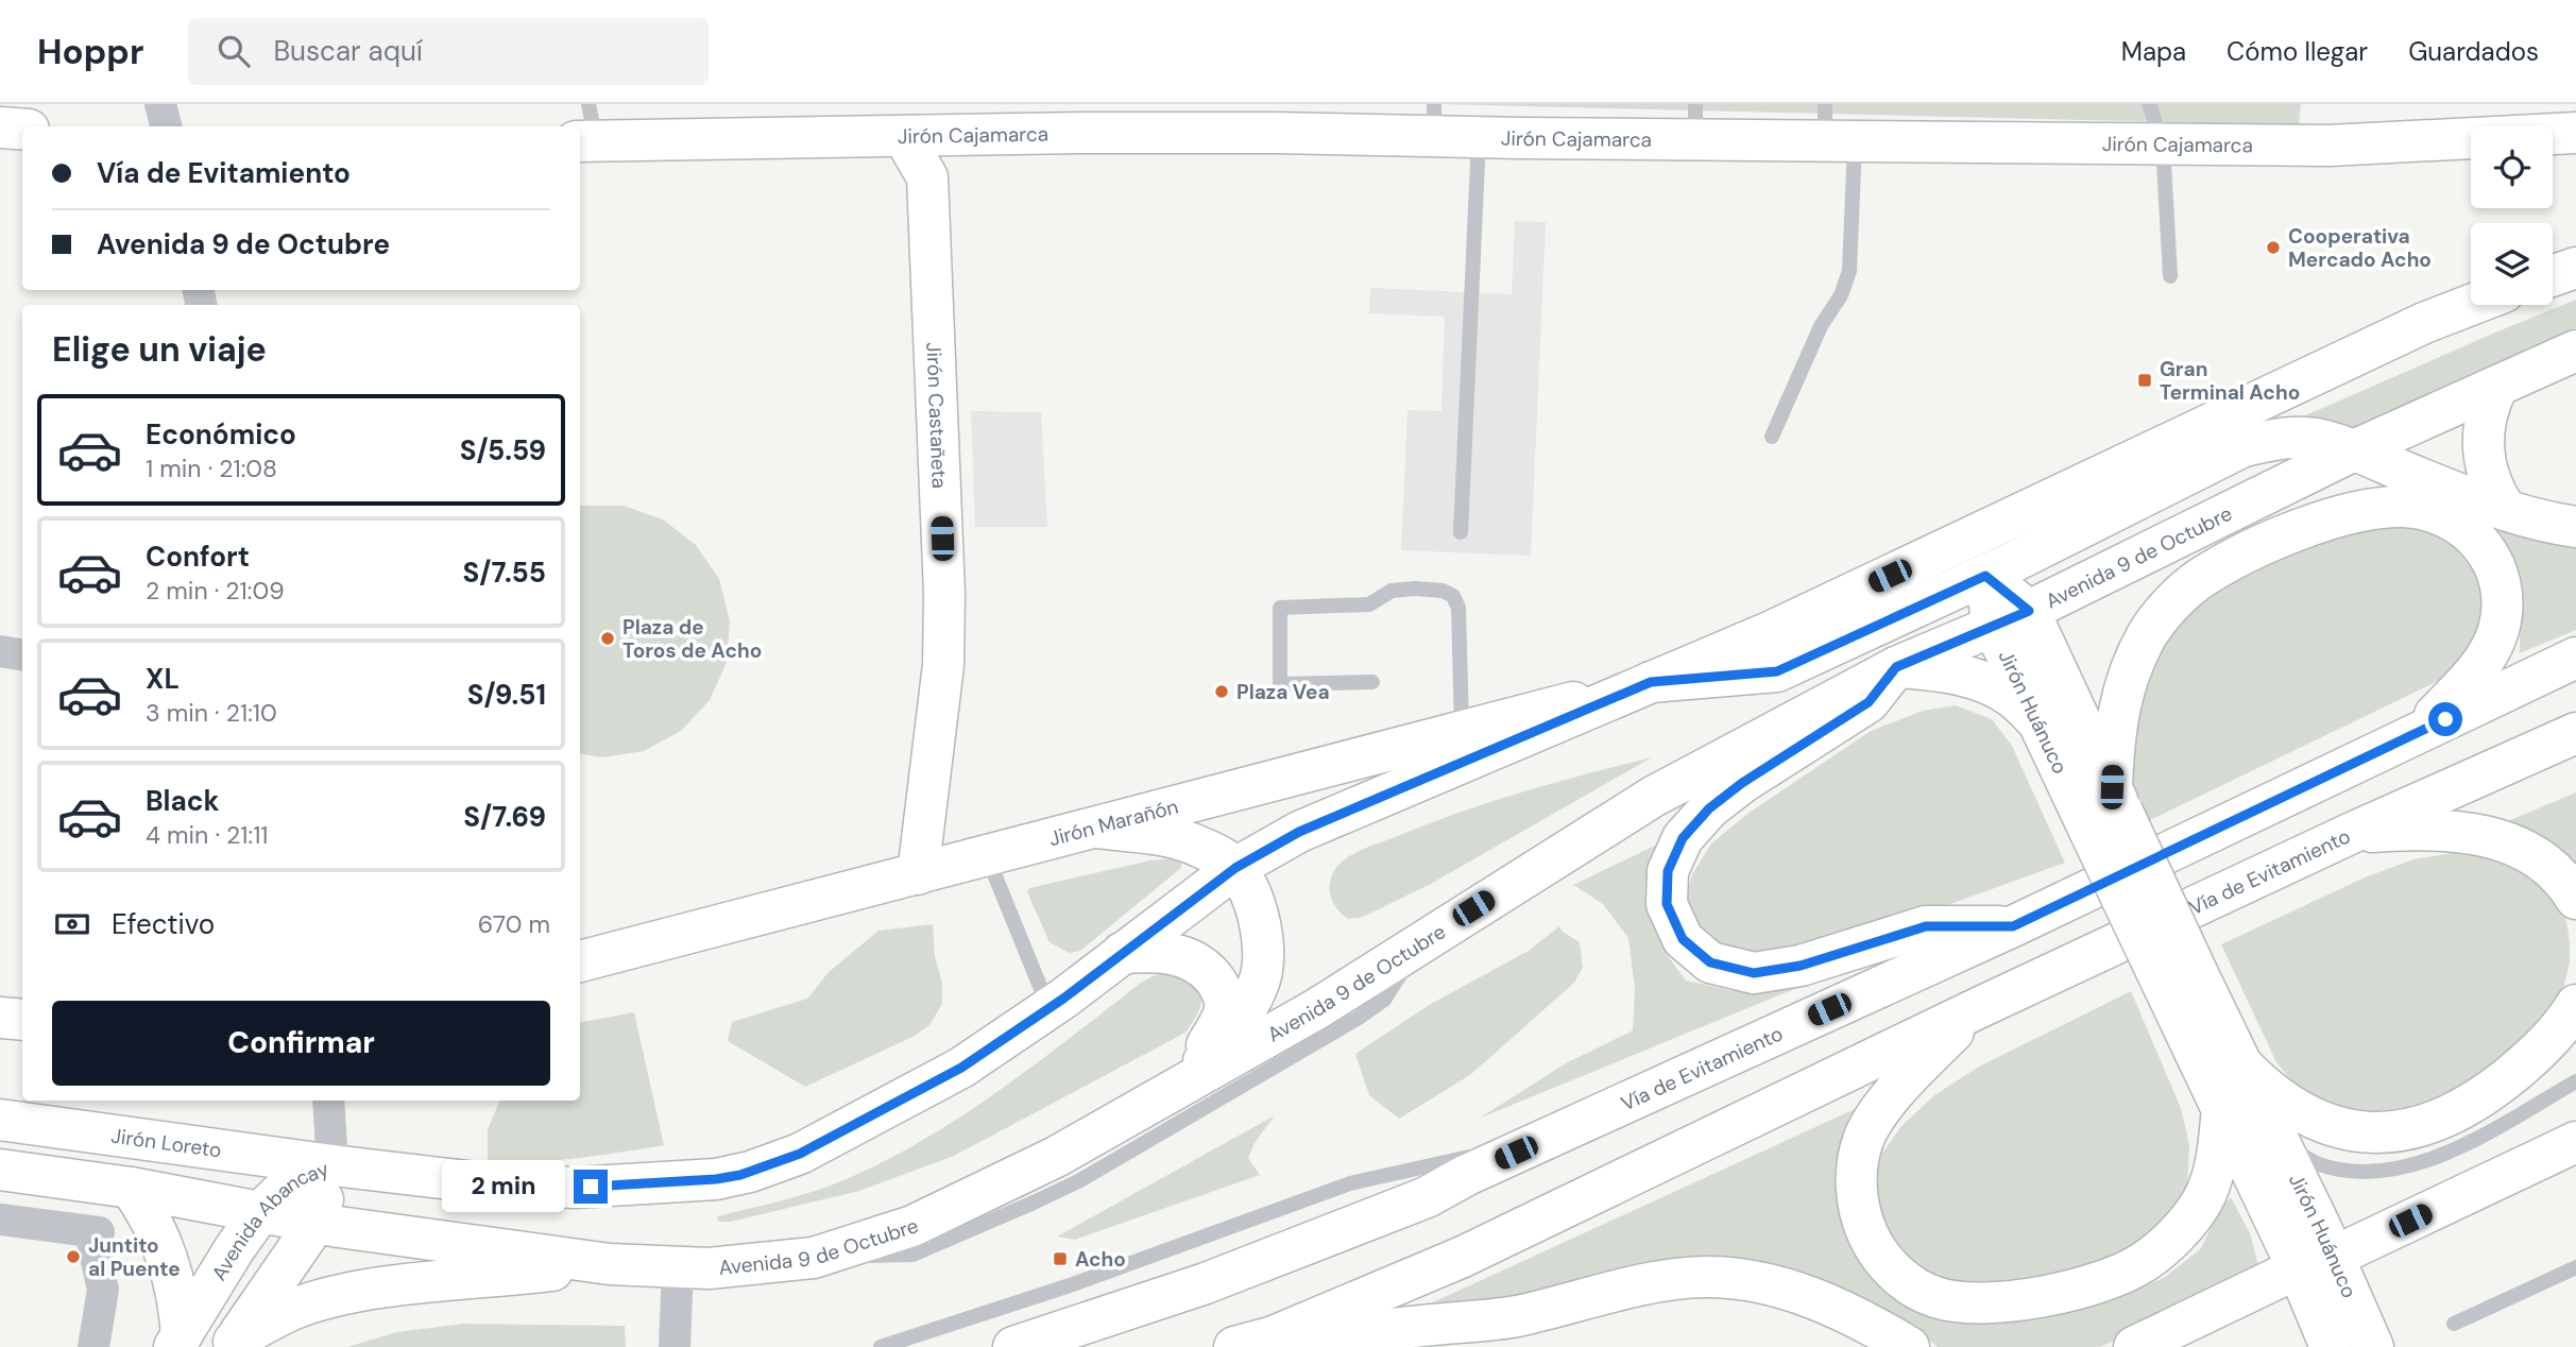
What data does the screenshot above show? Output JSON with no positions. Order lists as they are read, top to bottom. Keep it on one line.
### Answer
{"streets":{"main road":["Jirón Cajamarca","Jirón Castañeta","Avenida 9 de Octubre","Jirón Huánuco","Jirón Marañón","Vía de Evitamiento","Jirón Loreto","Avenida Abancay"]},"crossings":[["Jirón Cajamarca","Jirón Castañeta"],["Jirón Castañeta","Jirón Marañón"],["Avenida 9 de Octubre","Jirón Huánuco"],["Avenida 9 de Octubre","Avenida Abancay"],["Jirón Loreto","Avenida Abancay"]],"places":{"other":["Cooperativa Mercado Acho","Plaza de Toros de Acho","Plaza Vea","Juntito al Puente"],"transit":["Gran Terminal Acho","Acho"]},"page":{"header":"Hoppr","search":"Buscar aquí","nav":["Mapa","Cómo llegar","Guardados"],"banner":["Vía de Evitamiento","Avenida 9 de Octubre"],"heading":"Elige un viaje","list":[{"name":"Económico","note":"1 min · 21:08","value":"S/5.59"},{"name":"Confort","note":"2 min · 21:09","value":"S/7.55"},{"name":"XL","note":"3 min · 21:10","value":"S/9.51"},{"name":"Black","note":"4 min · 21:11","value":"S/7.69"}],"pay":["Efectivo","670 m"],"buttons":"Confirmar","bubble":"2 min"}}
